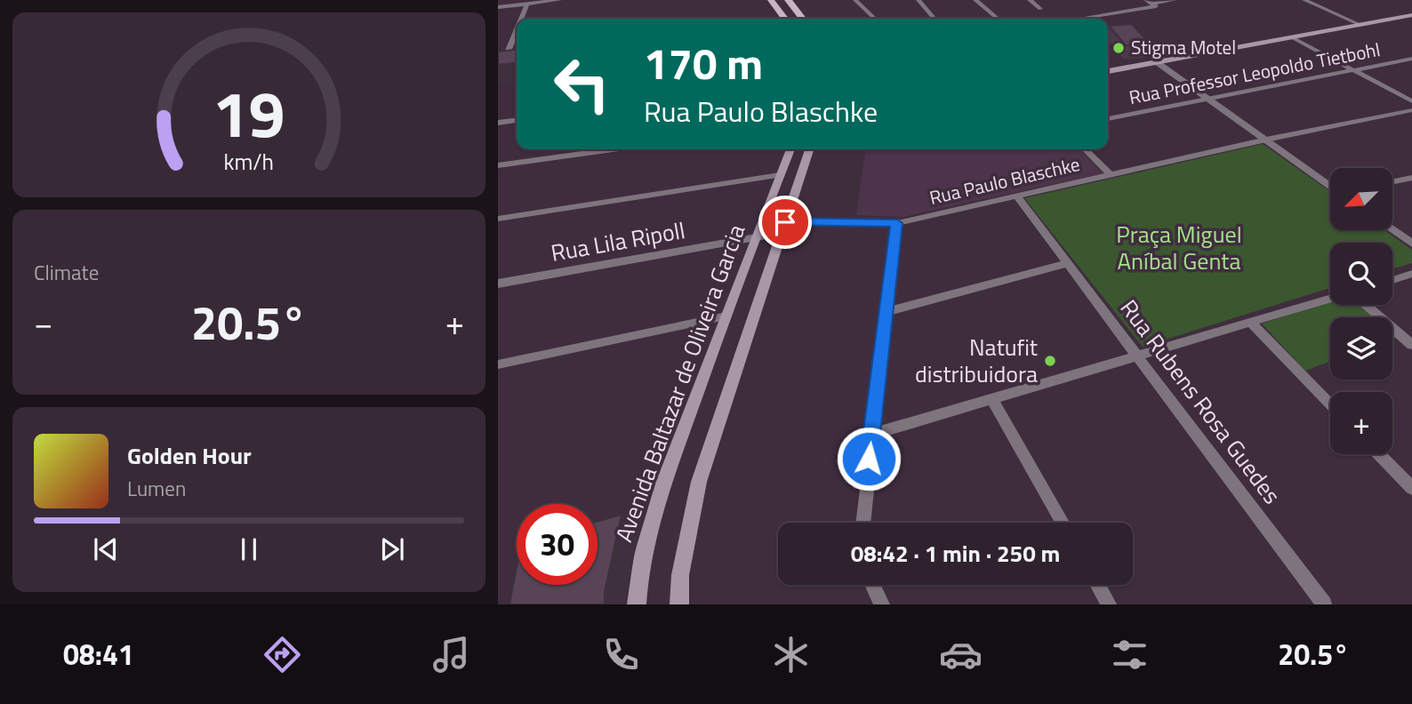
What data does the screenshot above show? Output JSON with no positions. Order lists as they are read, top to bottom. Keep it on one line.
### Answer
{"streets":{"main road":["Avenida Baltazar de Oliveira Garcia"],"street":["Rua Professor Leopoldo Tietbohl","Rua Paulo Blaschke","Rua Lila Ripoll","Rua Rubens Rosa Guedes"]},"crossings":[["Rua Paulo Blaschke","Rua Lila Ripoll"],["Rua Paulo Blaschke","Avenida Baltazar de Oliveira Garcia"],["Rua Paulo Blaschke","Rua Rubens Rosa Guedes"],["Rua Lila Ripoll","Avenida Baltazar de Oliveira Garcia"]],"parks":["Praça Miguel Aníbal Genta"],"places":["Stigma Motel","Natufit distribuidora"],"north":"bottom left","page":{"turn":["170 m","Rua Paulo Blaschke"],"map_buttons":"+","tile":"Climate","heat":["−","20.5°","+"],"song":["Golden Hour","Lumen"],"limit":"30","trip":"08:42 · 1 min · 250 m","tabs":["08:41","20.5°"],"gauge":["19","km/h"]}}
